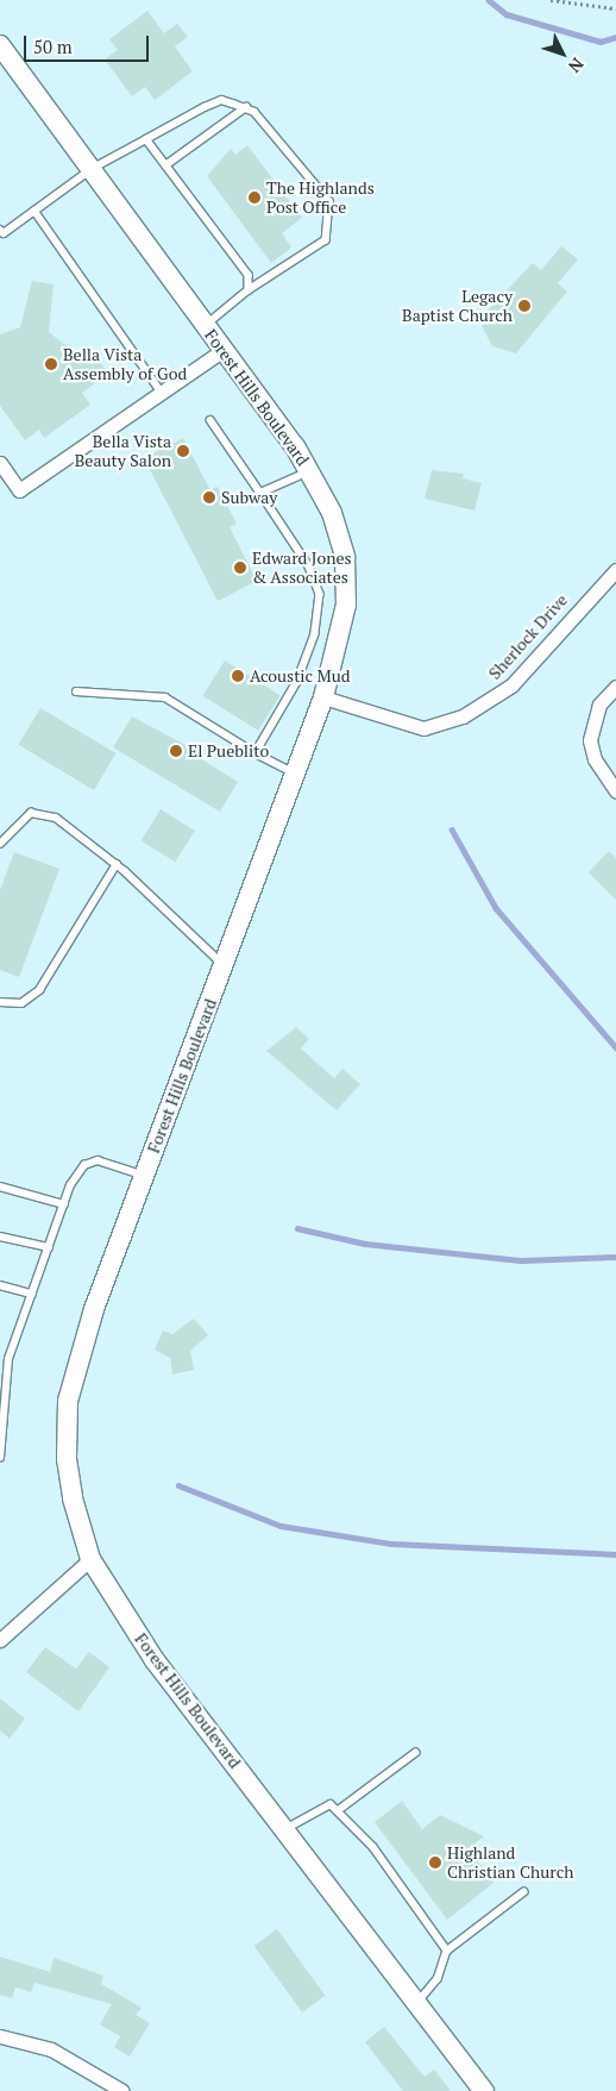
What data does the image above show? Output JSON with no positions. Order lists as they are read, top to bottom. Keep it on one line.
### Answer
{"streets":{"main road":["Forest Hills Boulevard"],"street":["Sherlock Drive"]},"crossings":[["Forest Hills Boulevard","Sherlock Drive"]],"places":["The Highlands Post Office","Legacy Baptist Church","Bella Vista Assembly of God","Bella Vista Beauty Salon","Subway","Edward Jones & Associates","Acoustic Mud","El Pueblito","Highland Christian Church"],"scale_bar":"50 m","north":"bottom right"}
